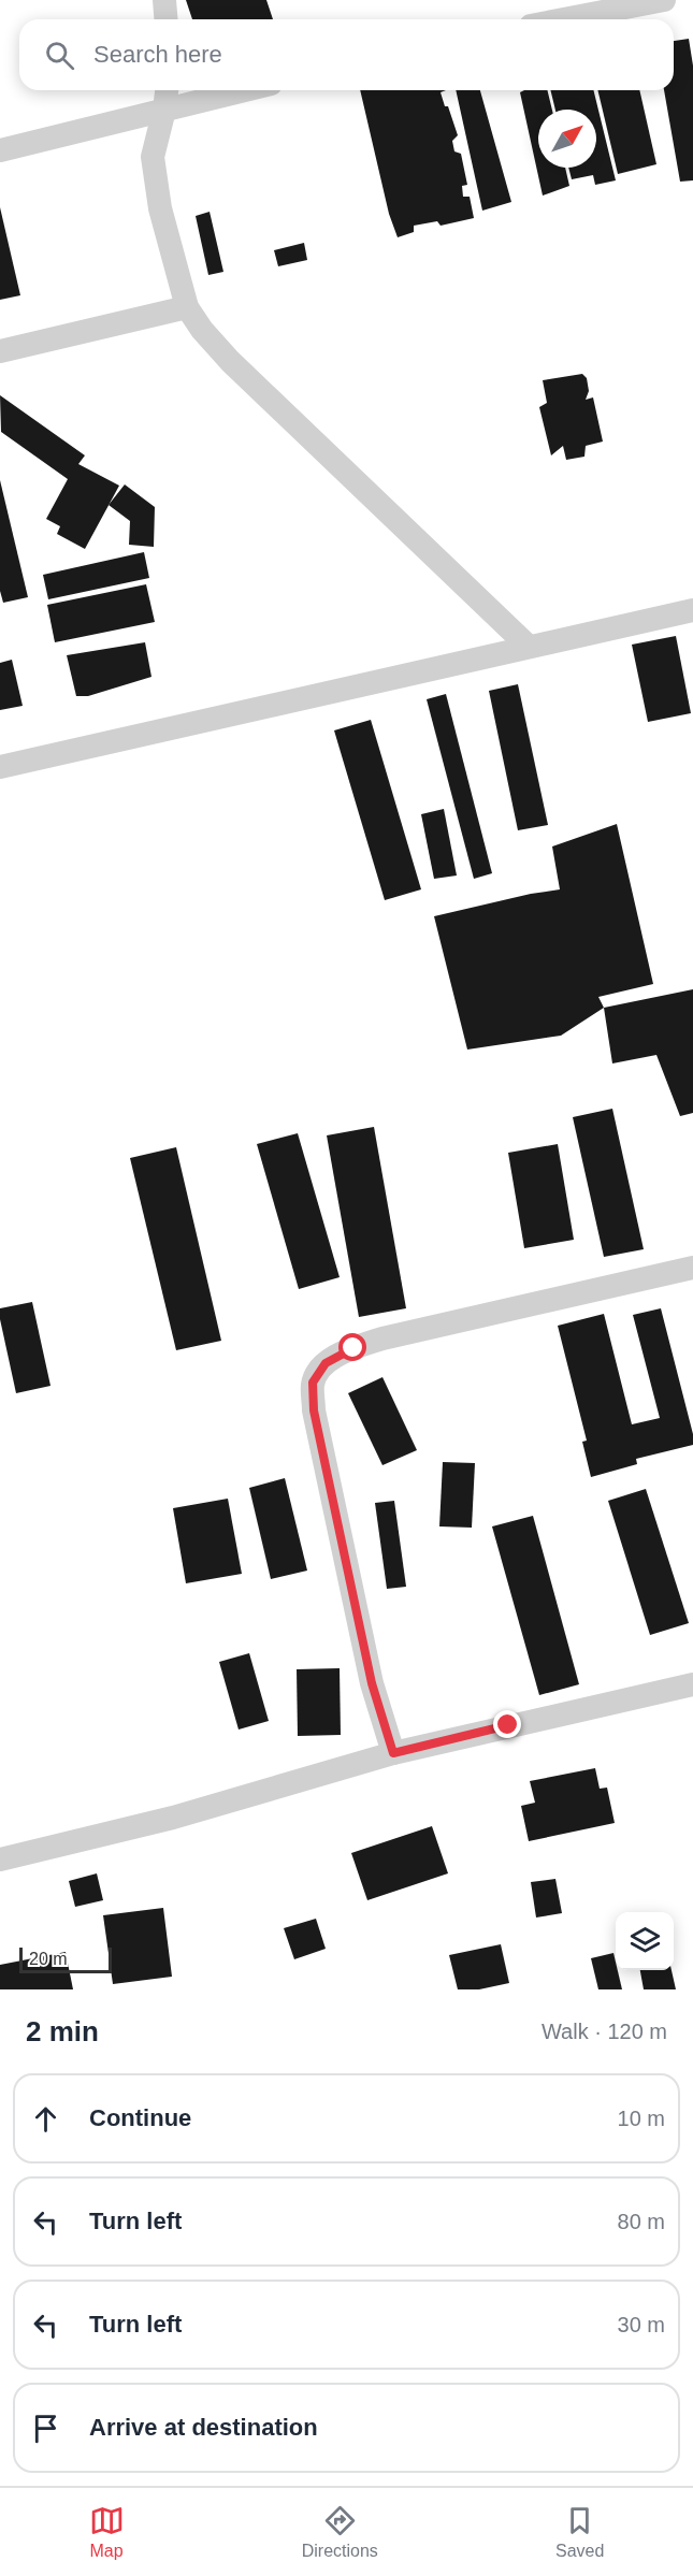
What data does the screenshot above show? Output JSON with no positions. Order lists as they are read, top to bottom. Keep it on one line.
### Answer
{"scale_bar":"20 m","north":"top right","page":{"search":"Search here","scale":"20 m","heading":["2 min","Walk · 120 m"],"list":[["Continue","10 m"],["Turn left","80 m"],["Turn left","30 m"],"Arrive at destination"],"nav":["Map","Directions","Saved"]}}
